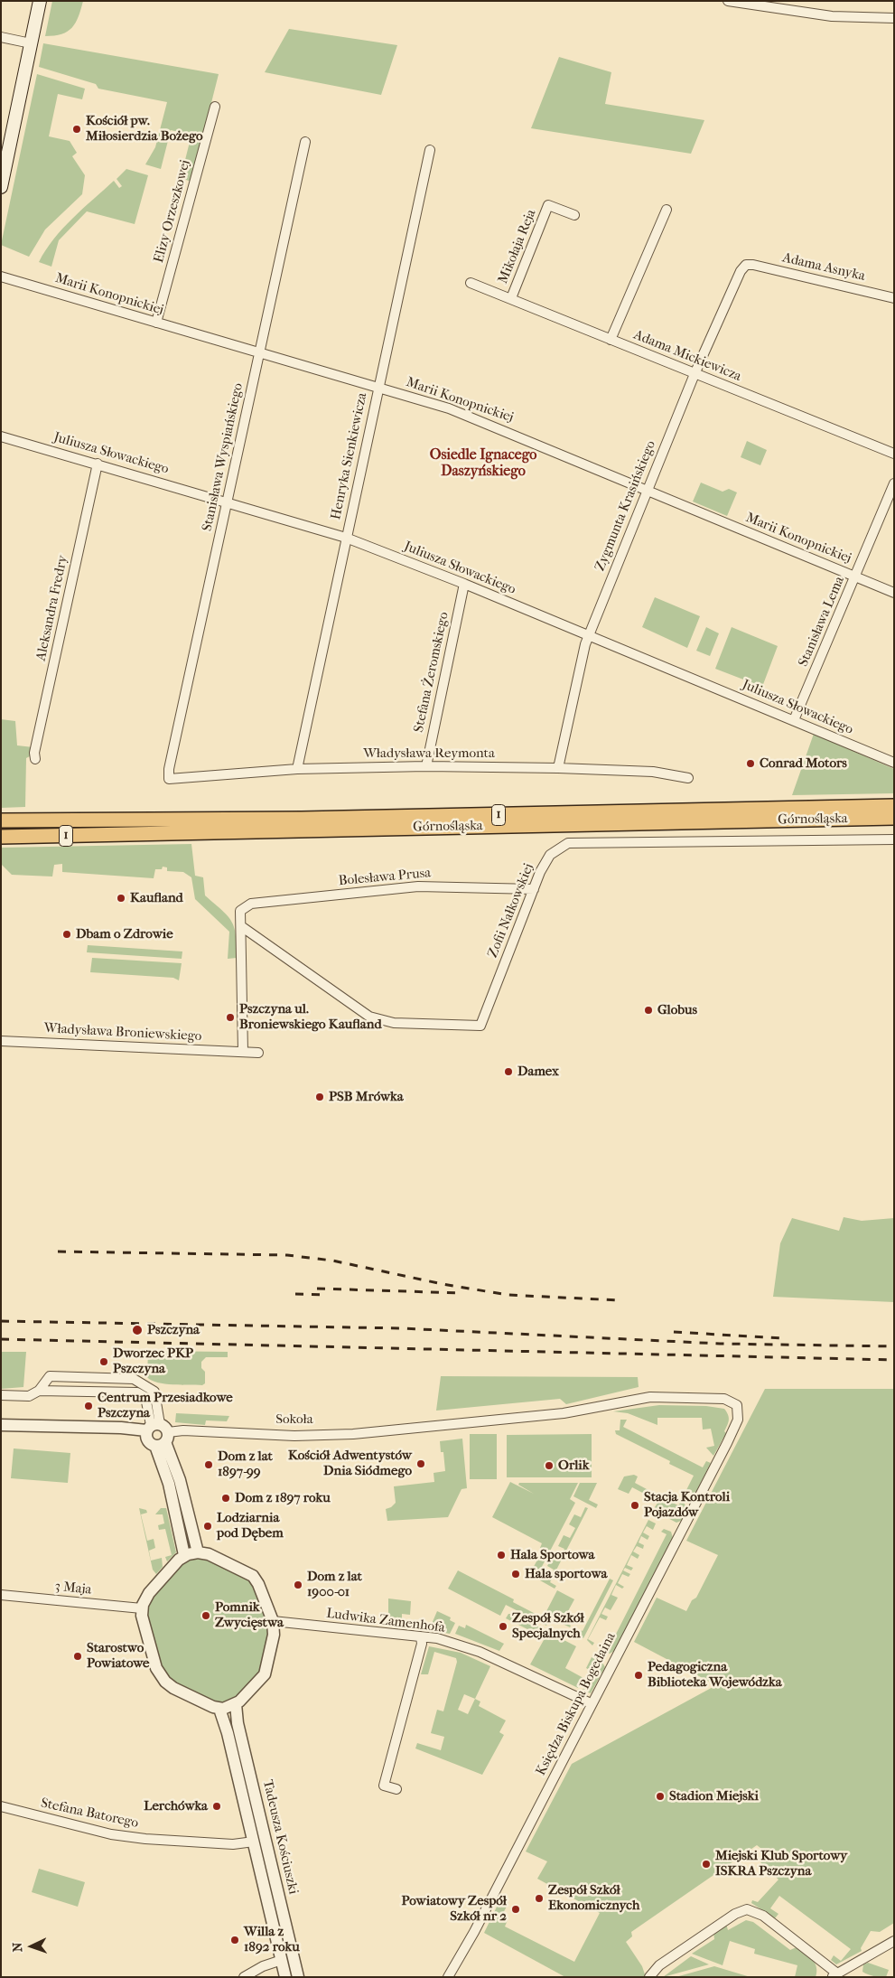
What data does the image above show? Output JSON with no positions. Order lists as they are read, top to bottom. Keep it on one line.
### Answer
{"streets":{"main road":["1","Górnośląska"],"street":["Elizy Orzeszkowej","Mikołaja Reja","Adama Asnyka","Marii Konopnickiej","Adama Mickiewicza","Juliusza Słowackiego","Henryka Sienkiewicza","Stanisława Wyspiańskiego","Zygmunta Krasińskiego","Aleksandra Fredry","Stanisława Lema","Stefana Żeromskiego","Władysława Reymonta","Bolesława Prusa","Zofii Nałkowskiej","Władysława Broniewskiego","Sokoła","3 Maja","Ludwika Zamenhofa","Księdza Biskupa Bogedaina","Stefana Batorego","Tadeusza Kościuszki"]},"crossings":[["Elizy Orzeszkowej","Marii Konopnickiej"],["Mikołaja Reja","Adama Mickiewicza"],["Adama Asnyka","Zygmunta Krasińskiego"],["Marii Konopnickiej","Henryka Sienkiewicza"],["Marii Konopnickiej","Stanisława Wyspiańskiego"],["Marii Konopnickiej","Zygmunta Krasińskiego"],["Marii Konopnickiej","Stanisława Lema"],["Adama Mickiewicza","Zygmunta Krasińskiego"],["Juliusza Słowackiego","Henryka Sienkiewicza"],["Juliusza Słowackiego","Stanisława Wyspiańskiego"],["Juliusza Słowackiego","Zygmunta Krasińskiego"],["Juliusza Słowackiego","Aleksandra Fredry"],["Juliusza Słowackiego","Stanisława Lema"],["Juliusza Słowackiego","Stefana Żeromskiego"],["Henryka Sienkiewicza","Władysława Reymonta"],["Stanisława Wyspiańskiego","Władysława Reymonta"],["Zygmunta Krasińskiego","Władysława Reymonta"],["Stefana Żeromskiego","Władysława Reymonta"],["Bolesława Prusa","Zofii Nałkowskiej"],["Sokoła","Księdza Biskupa Bogedaina"],["3 Maja","Ludwika Zamenhofa"],["3 Maja","Tadeusza Kościuszki"],["Ludwika Zamenhofa","Księdza Biskupa Bogedaina"],["Ludwika Zamenhofa","Tadeusza Kościuszki"],["Stefana Batorego","Tadeusza Kościuszki"]],"districts":["Osiedle Ignacego Daszyńskiego"],"places":["Kościół pw. Miłosierdzia Bożego","Conrad Motors","Kaufland","Dbam o Zdrowie","Globus","Pszczyna ul. Broniewskiego Kaufland","Damex","PSB Mrówka","Pszczyna","Dworzec PKP Pszczyna","Centrum Przesiadkowe Pszczyna","Kościół Adwentystów Dnia Siódmego","Dom z lat 1897-99","Orlik","Dom z 1897 roku","Stacja Kontroli Pojazdów","Lodziarnia pod Dębem","Hala Sportowa","Hala sportowa","Dom z lat 1900-01","Pomnik Zwycięstwa","Zespół Szkół Specjalnych","Starostwo Powiatowe","Pedagogiczna Biblioteka Wojewódzka","Stadion Miejski","Lerchówka","Miejski Klub Sportowy ISKRA Pszczyna","Zespół Szkół Ekonomicznych","Powiatowy Zespół Szkół nr 2","Willa z 1892 roku"],"north":"left"}
